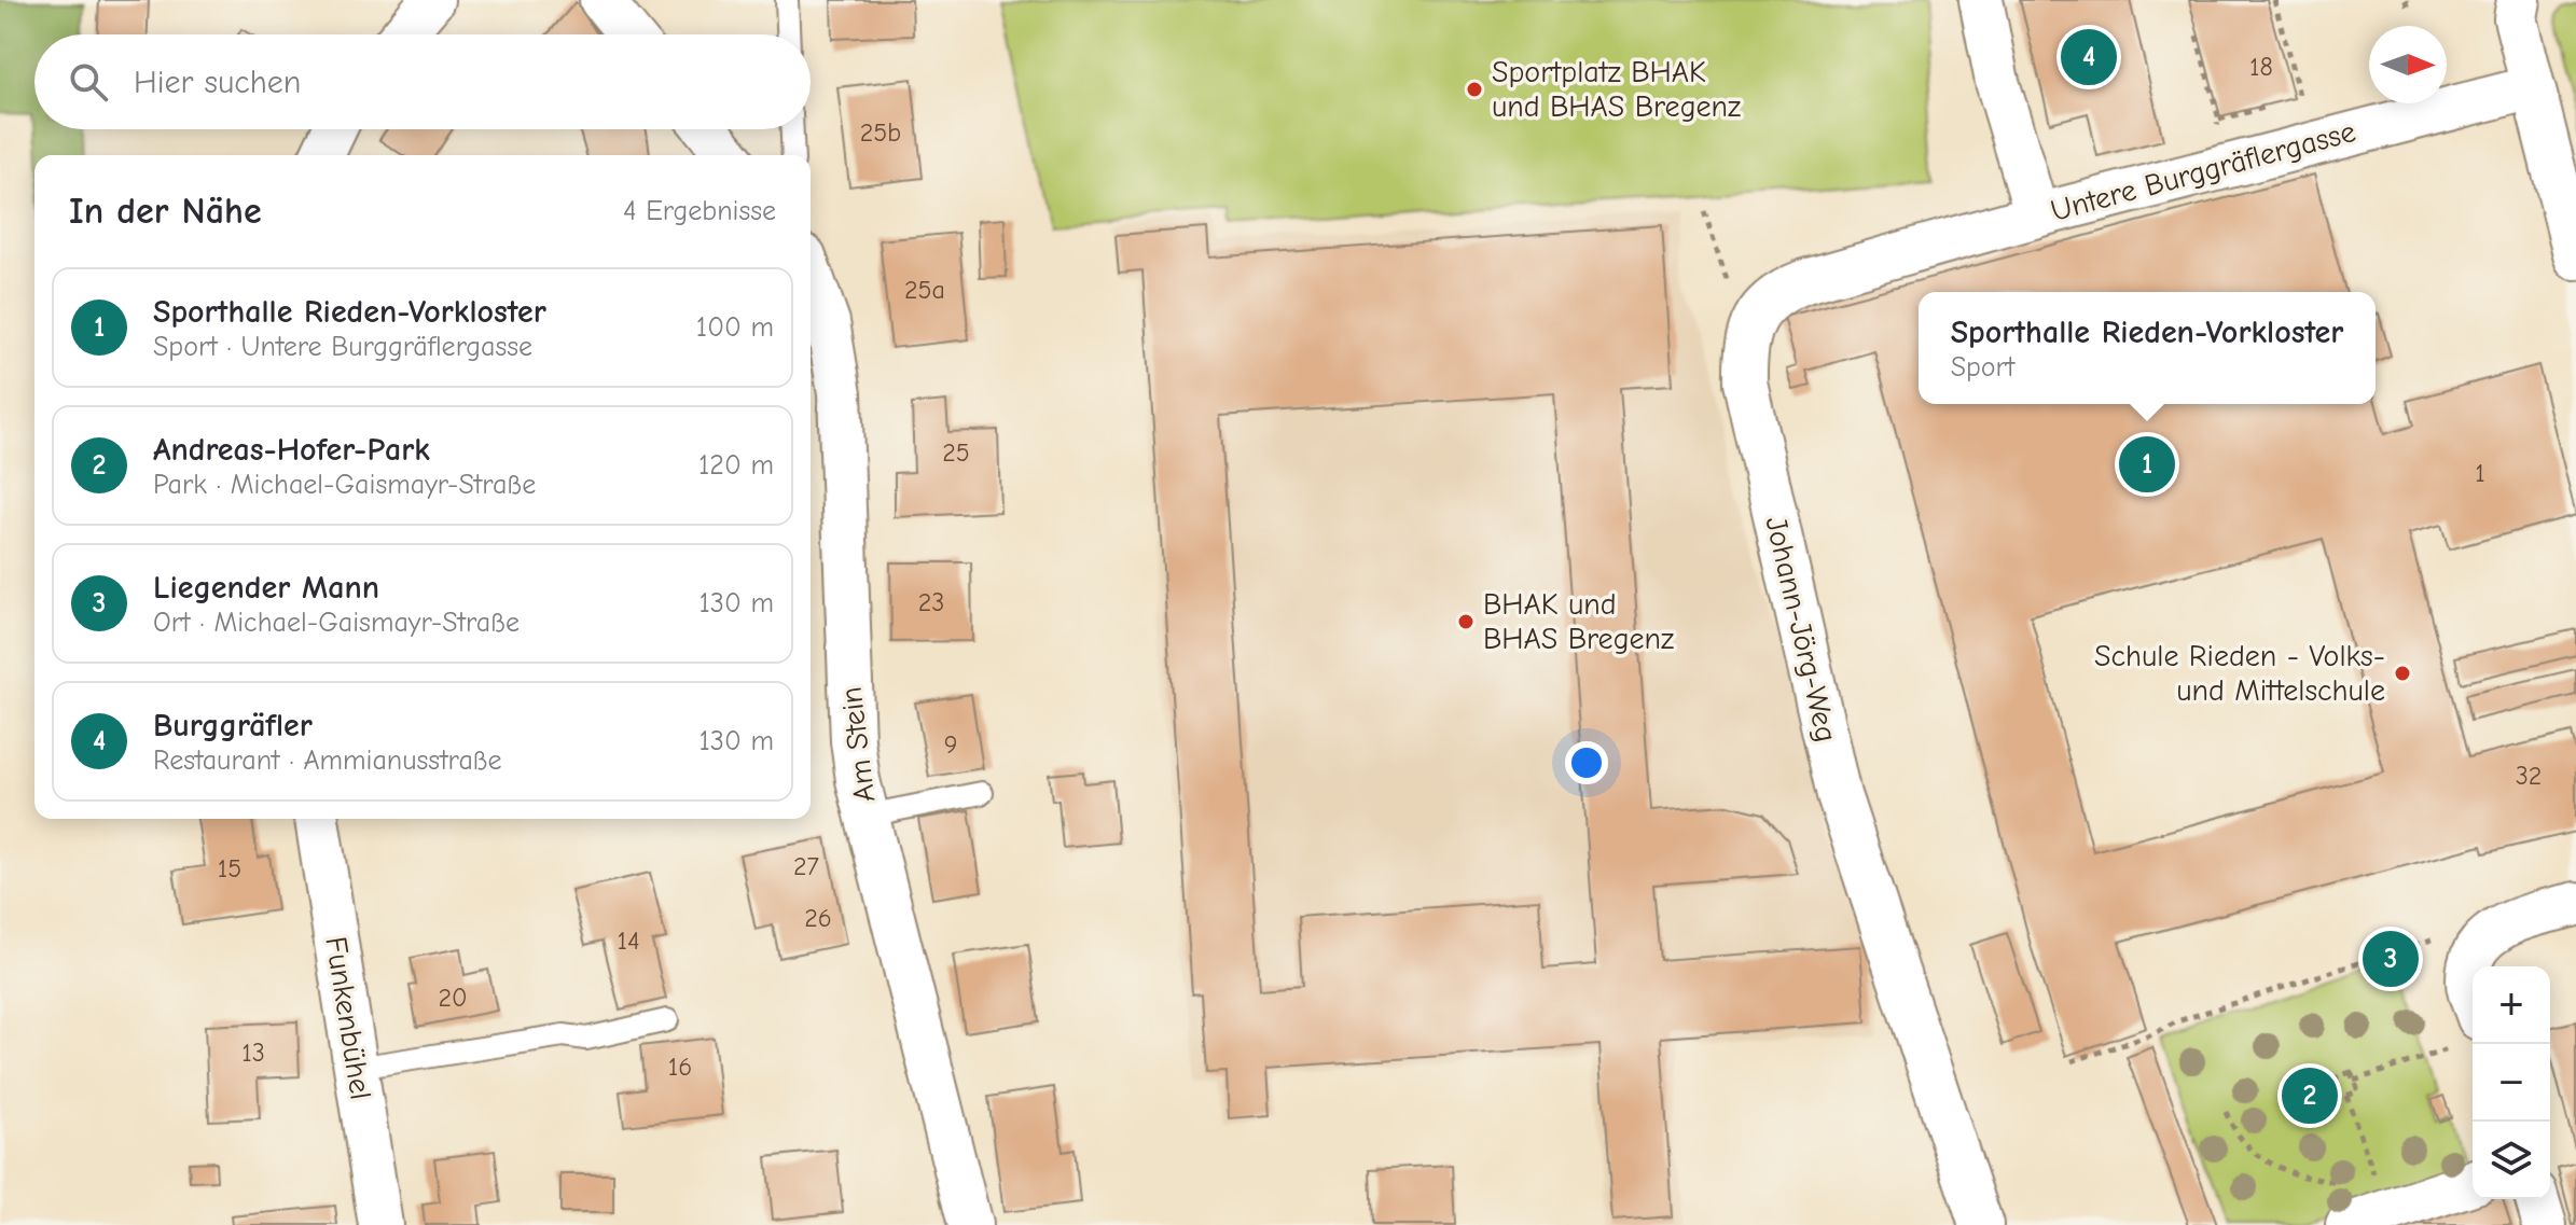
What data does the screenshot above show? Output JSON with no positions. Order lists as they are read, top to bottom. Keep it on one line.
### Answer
{"streets":{"street":["Untere Burggräflergasse","Johann-Jörg-Weg","Am Stein","Funkenbühel"]},"crossings":[["Untere Burggräflergasse","Johann-Jörg-Weg"]],"places":["Sportplatz BHAK und BHAS Bregenz","BHAK und BHAS Bregenz","Schule Rieden - Volks- und Mittelschule"],"house_numbers":["18","25b","25a","25","1","23","9","32","27","15","26","14","20","13","16"],"north":"right","page":{"pins":["4","1","3","2"],"search":"Hier suchen","heading":["In der Nähe","4 Ergebnisse"],"list":[{"mark":"1","name":"Sporthalle Rieden-Vorkloster","note":"Sport · Untere Burggräflergasse","value":"100 m"},{"mark":"2","name":"Andreas-Hofer-Park","note":"Park · Michael-Gaismayr-Straße","value":"120 m"},{"mark":"3","name":"Liegender Mann","note":"Ort · Michael-Gaismayr-Straße","value":"130 m"},{"mark":"4","name":"Burggräfler","note":"Restaurant · Ammianusstraße","value":"130 m"}],"popup":["Sporthalle Rieden-Vorkloster","Sport"],"map_buttons":["+","−"]}}
